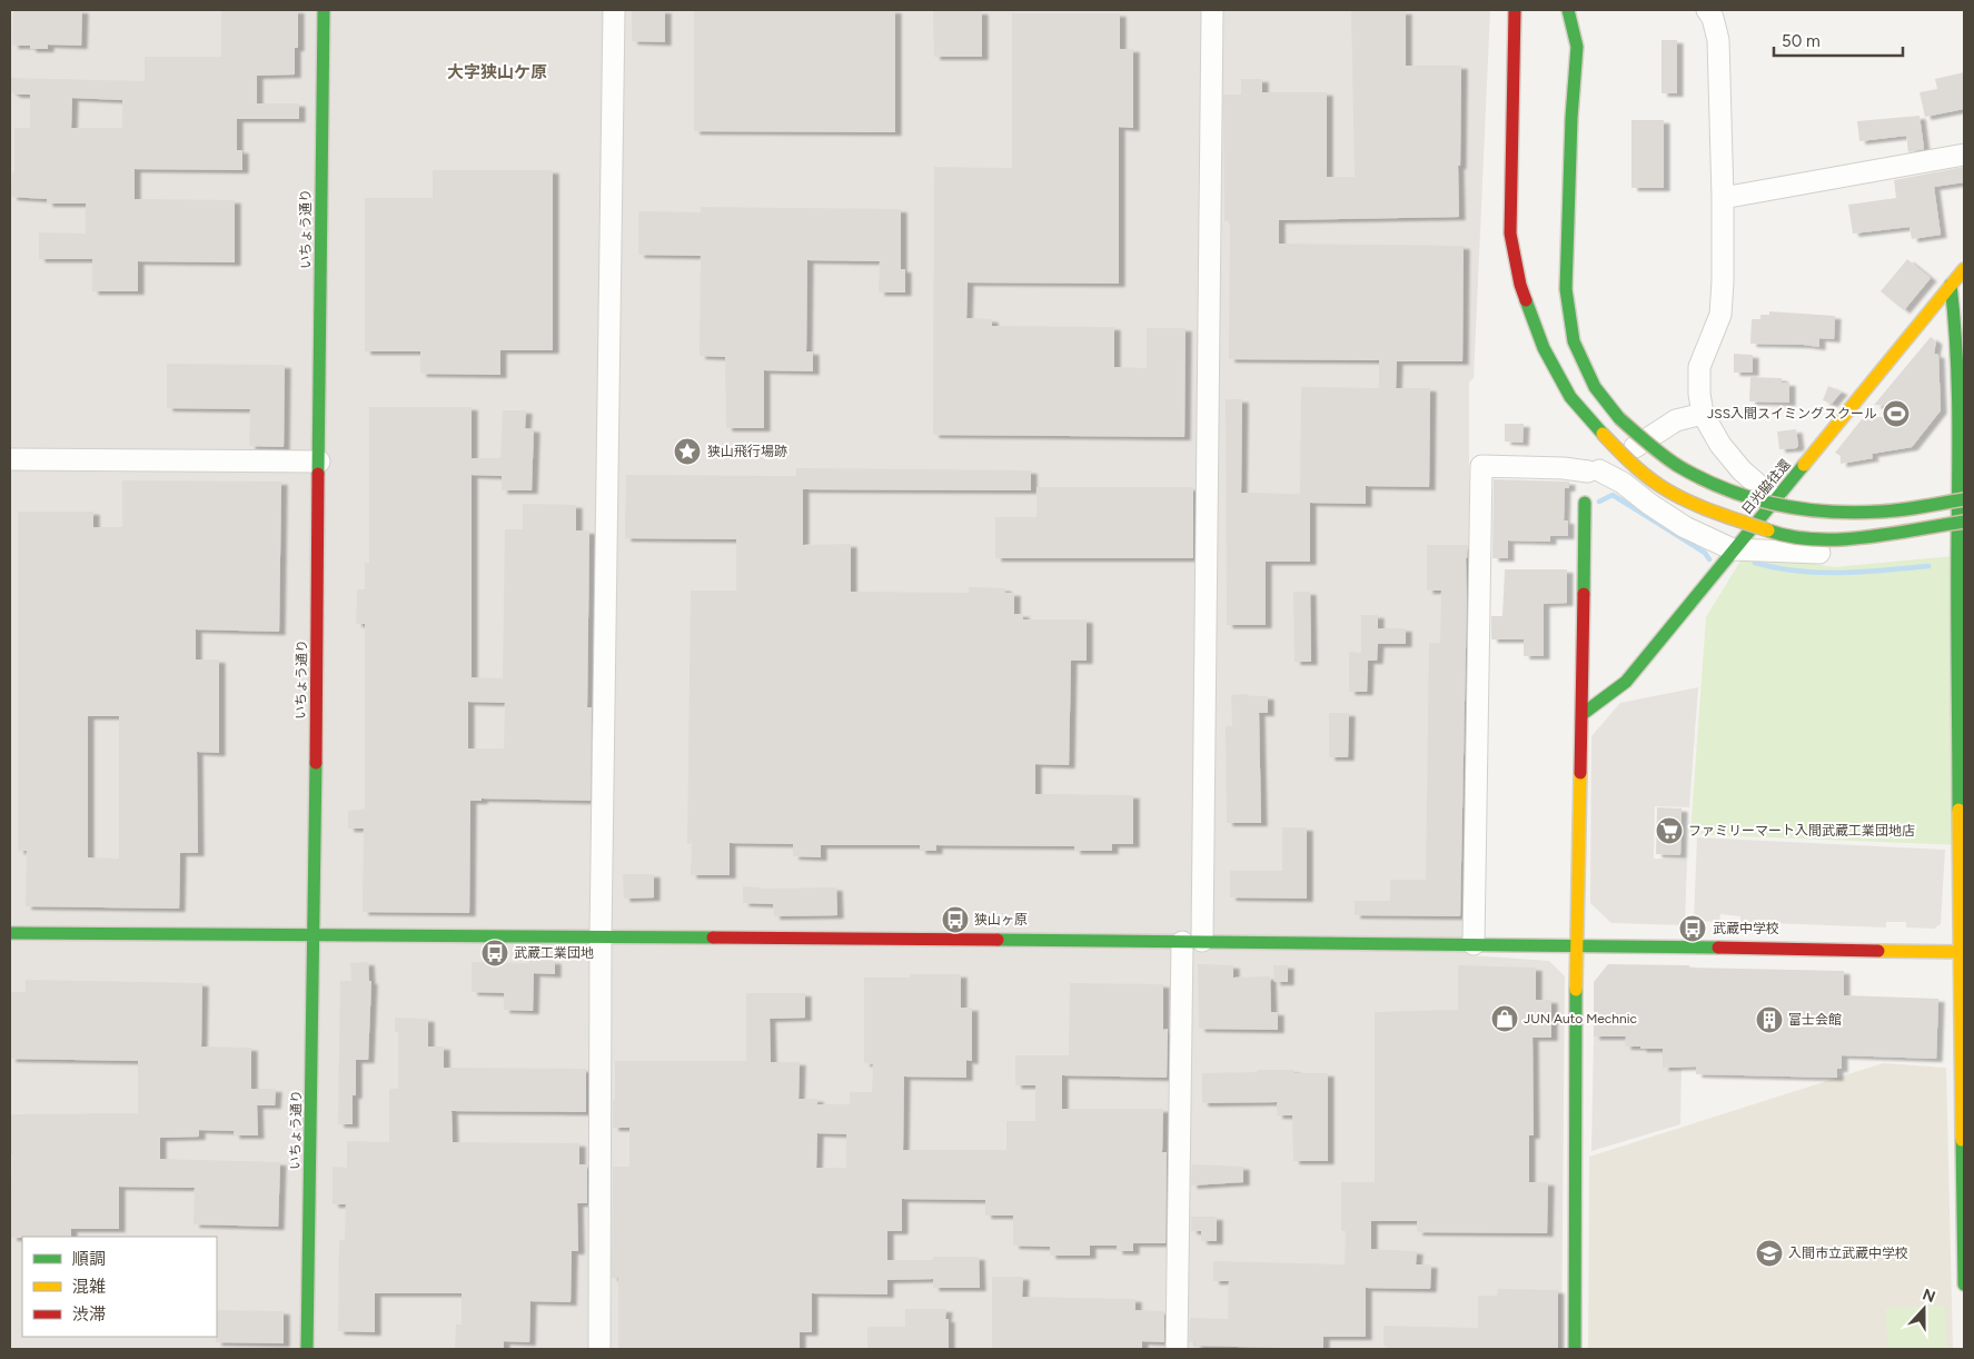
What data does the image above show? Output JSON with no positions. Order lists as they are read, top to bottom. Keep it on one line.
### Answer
{"streets":{"main road":["いちょう通り","日光脇往還"]},"districts":["大字狭山ケ原"],"places":{"sports":["JSS入間スイミングスクール"],"place":["狭山飛行場跡"],"supermarket":["ファミリーマート入間武蔵工業団地店"],"bus stop":["狭山ヶ原","武蔵中学校","武蔵工業団地"],"shop":["JUN Auto Mechnic"],"building":["富士会館"],"school or university":["入間市立武蔵中学校"]},"legend":["順調","混雑","渋滞"],"scale_bar":"50 m","north":"top"}
